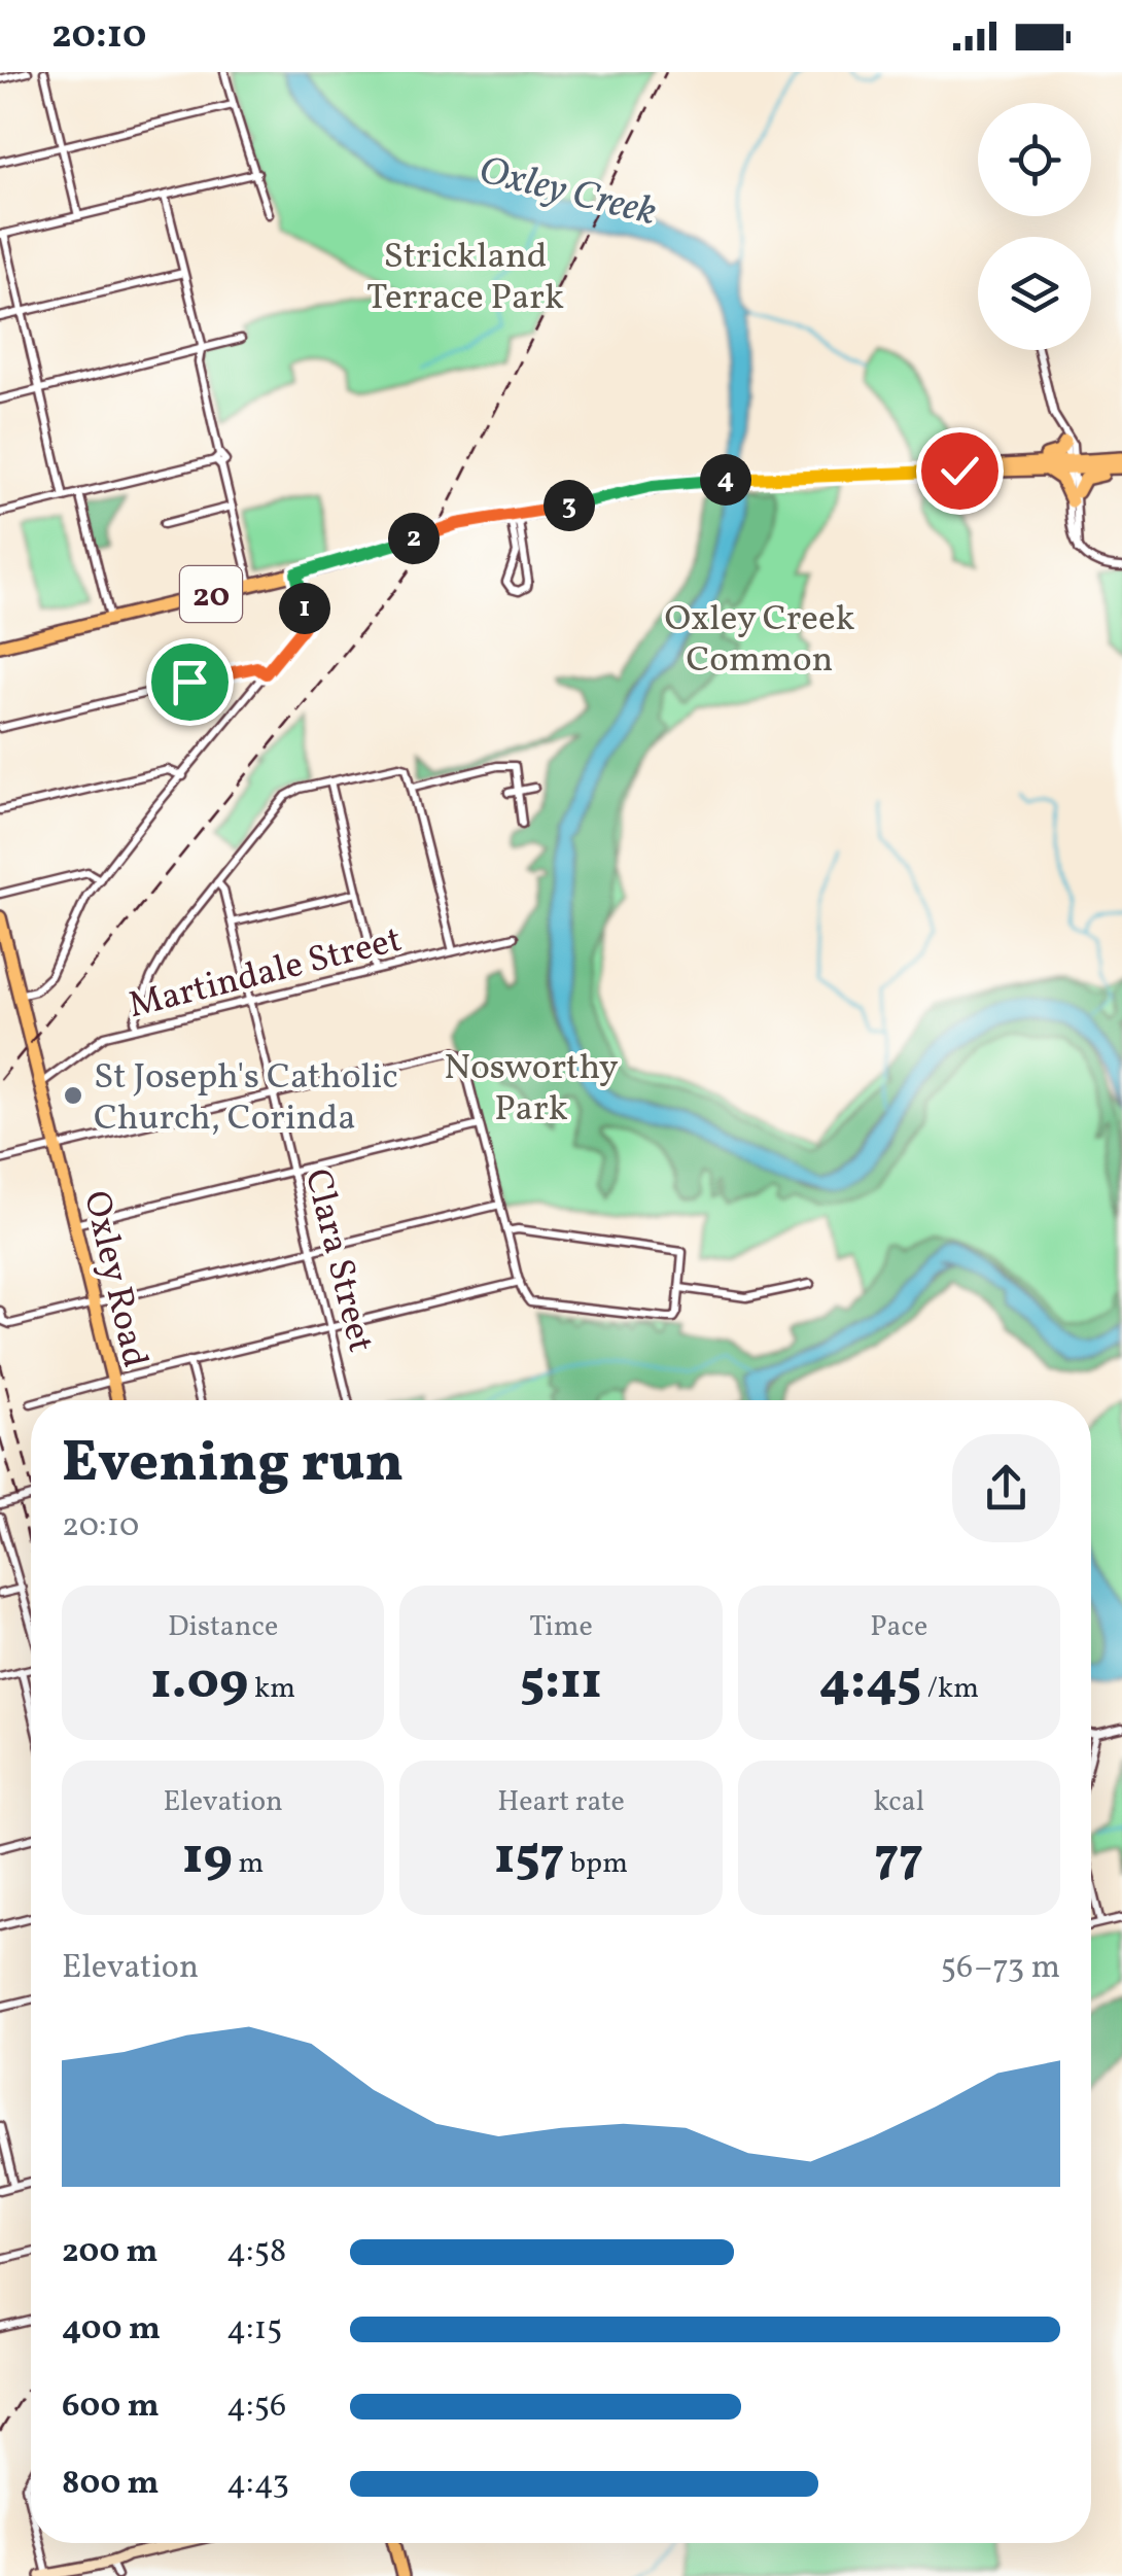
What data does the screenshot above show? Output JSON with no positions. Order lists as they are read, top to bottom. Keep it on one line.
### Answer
{"streets":{"main road":["20","Oxley Road"],"street":["Martindale Street","Clara Street"]},"crossings":[["Martindale Street","Clara Street"],["Martindale Street","Oxley Road"]],"water":["Oxley Creek"],"parks":["Strickland Terrace Park","Oxley Creek Common","Nosworthy Park"],"places":["St Joseph's Catholic Church, Corinda"],"page":{"status":"20:10","pins":["4","3","2","1"],"heading":["Evening run","20:10"],"stats":[["Distance","1.09 km"],["Time","5:11"],["Pace","4:45 /km"],["Elevation","19 m"],["Heart rate","157 bpm"],["kcal","77"]],"chart":["Elevation","56–73 m"],"list":[{"name":"200 m","note":"4:58"},{"name":"400 m","note":"4:15"},{"name":"600 m","note":"4:56"},{"name":"800 m","note":"4:43"}]}}
